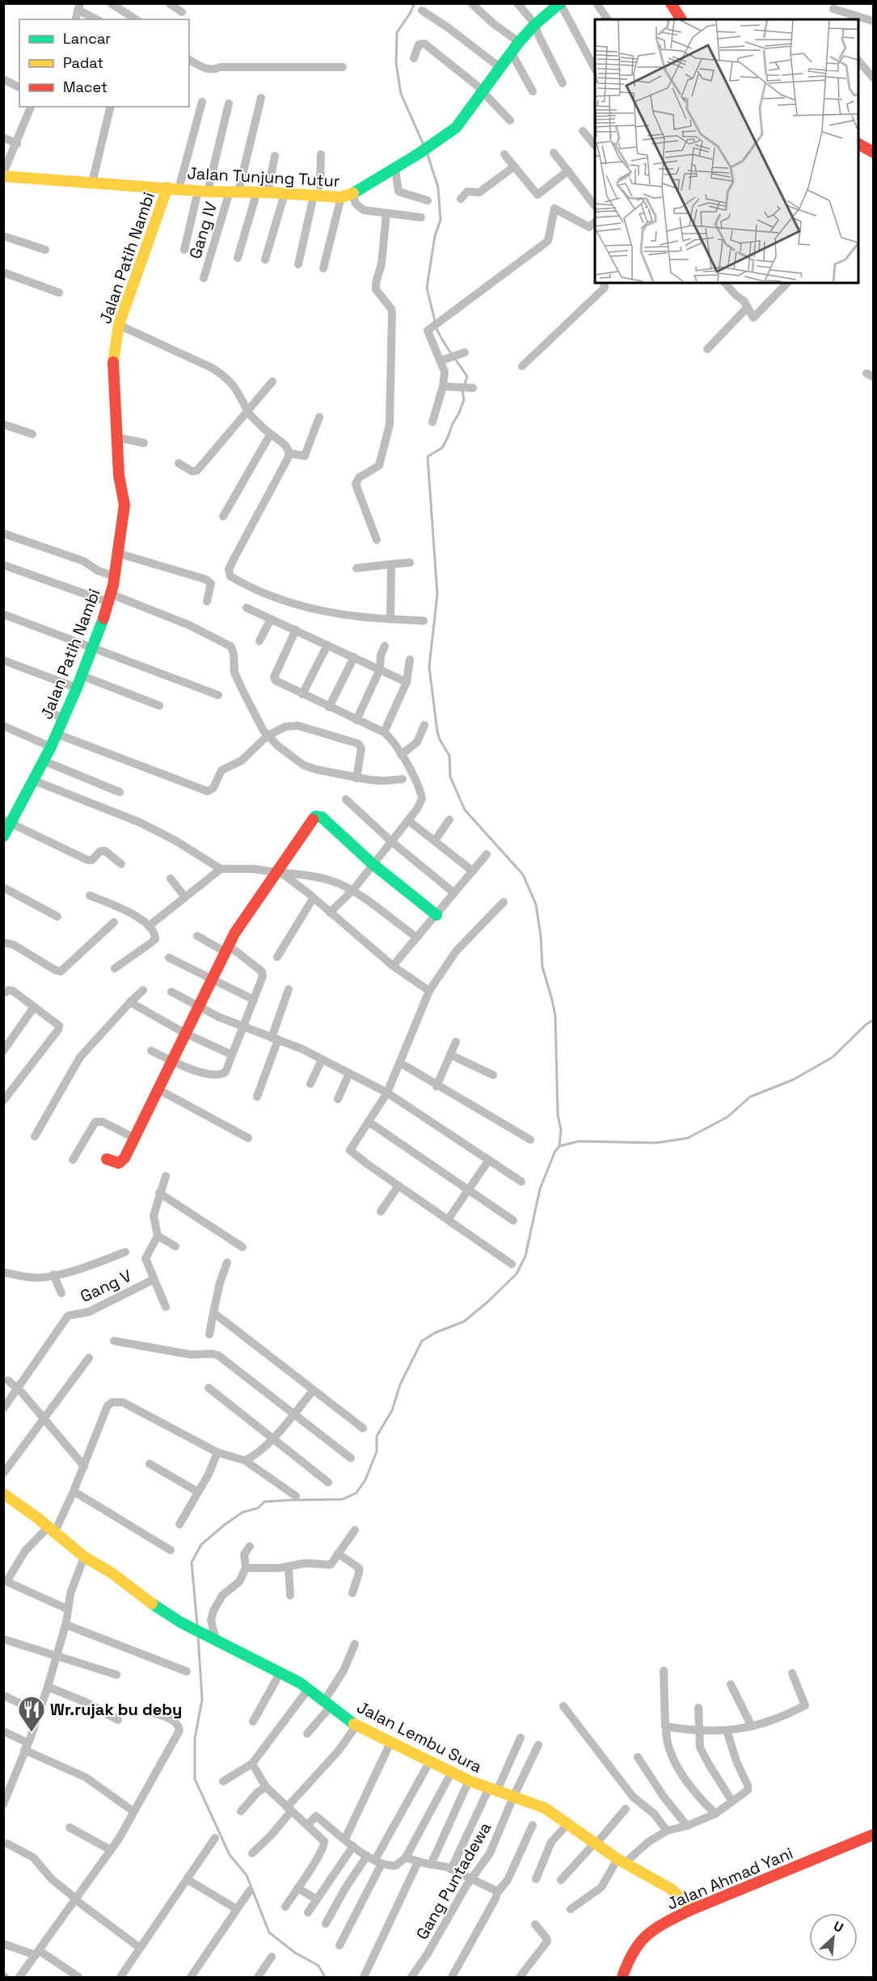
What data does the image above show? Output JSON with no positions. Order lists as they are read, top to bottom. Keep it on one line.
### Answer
{"streets":{"street":["Jalan Tunjung Tutur","Gang IV","Jalan Patih Nambi","Gang V","Jalan Lembu Sura","Jalan Ahmad Yani","Gang Puntadewa"]},"crossings":[["Jalan Tunjung Tutur","Gang IV"],["Jalan Tunjung Tutur","Jalan Patih Nambi"],["Jalan Lembu Sura","Jalan Ahmad Yani"],["Jalan Lembu Sura","Gang Puntadewa"]],"places":{"restaurant":["Wr.rujak bu deby"]},"legend":["Lancar","Padat","Macet"],"north":"top right"}
